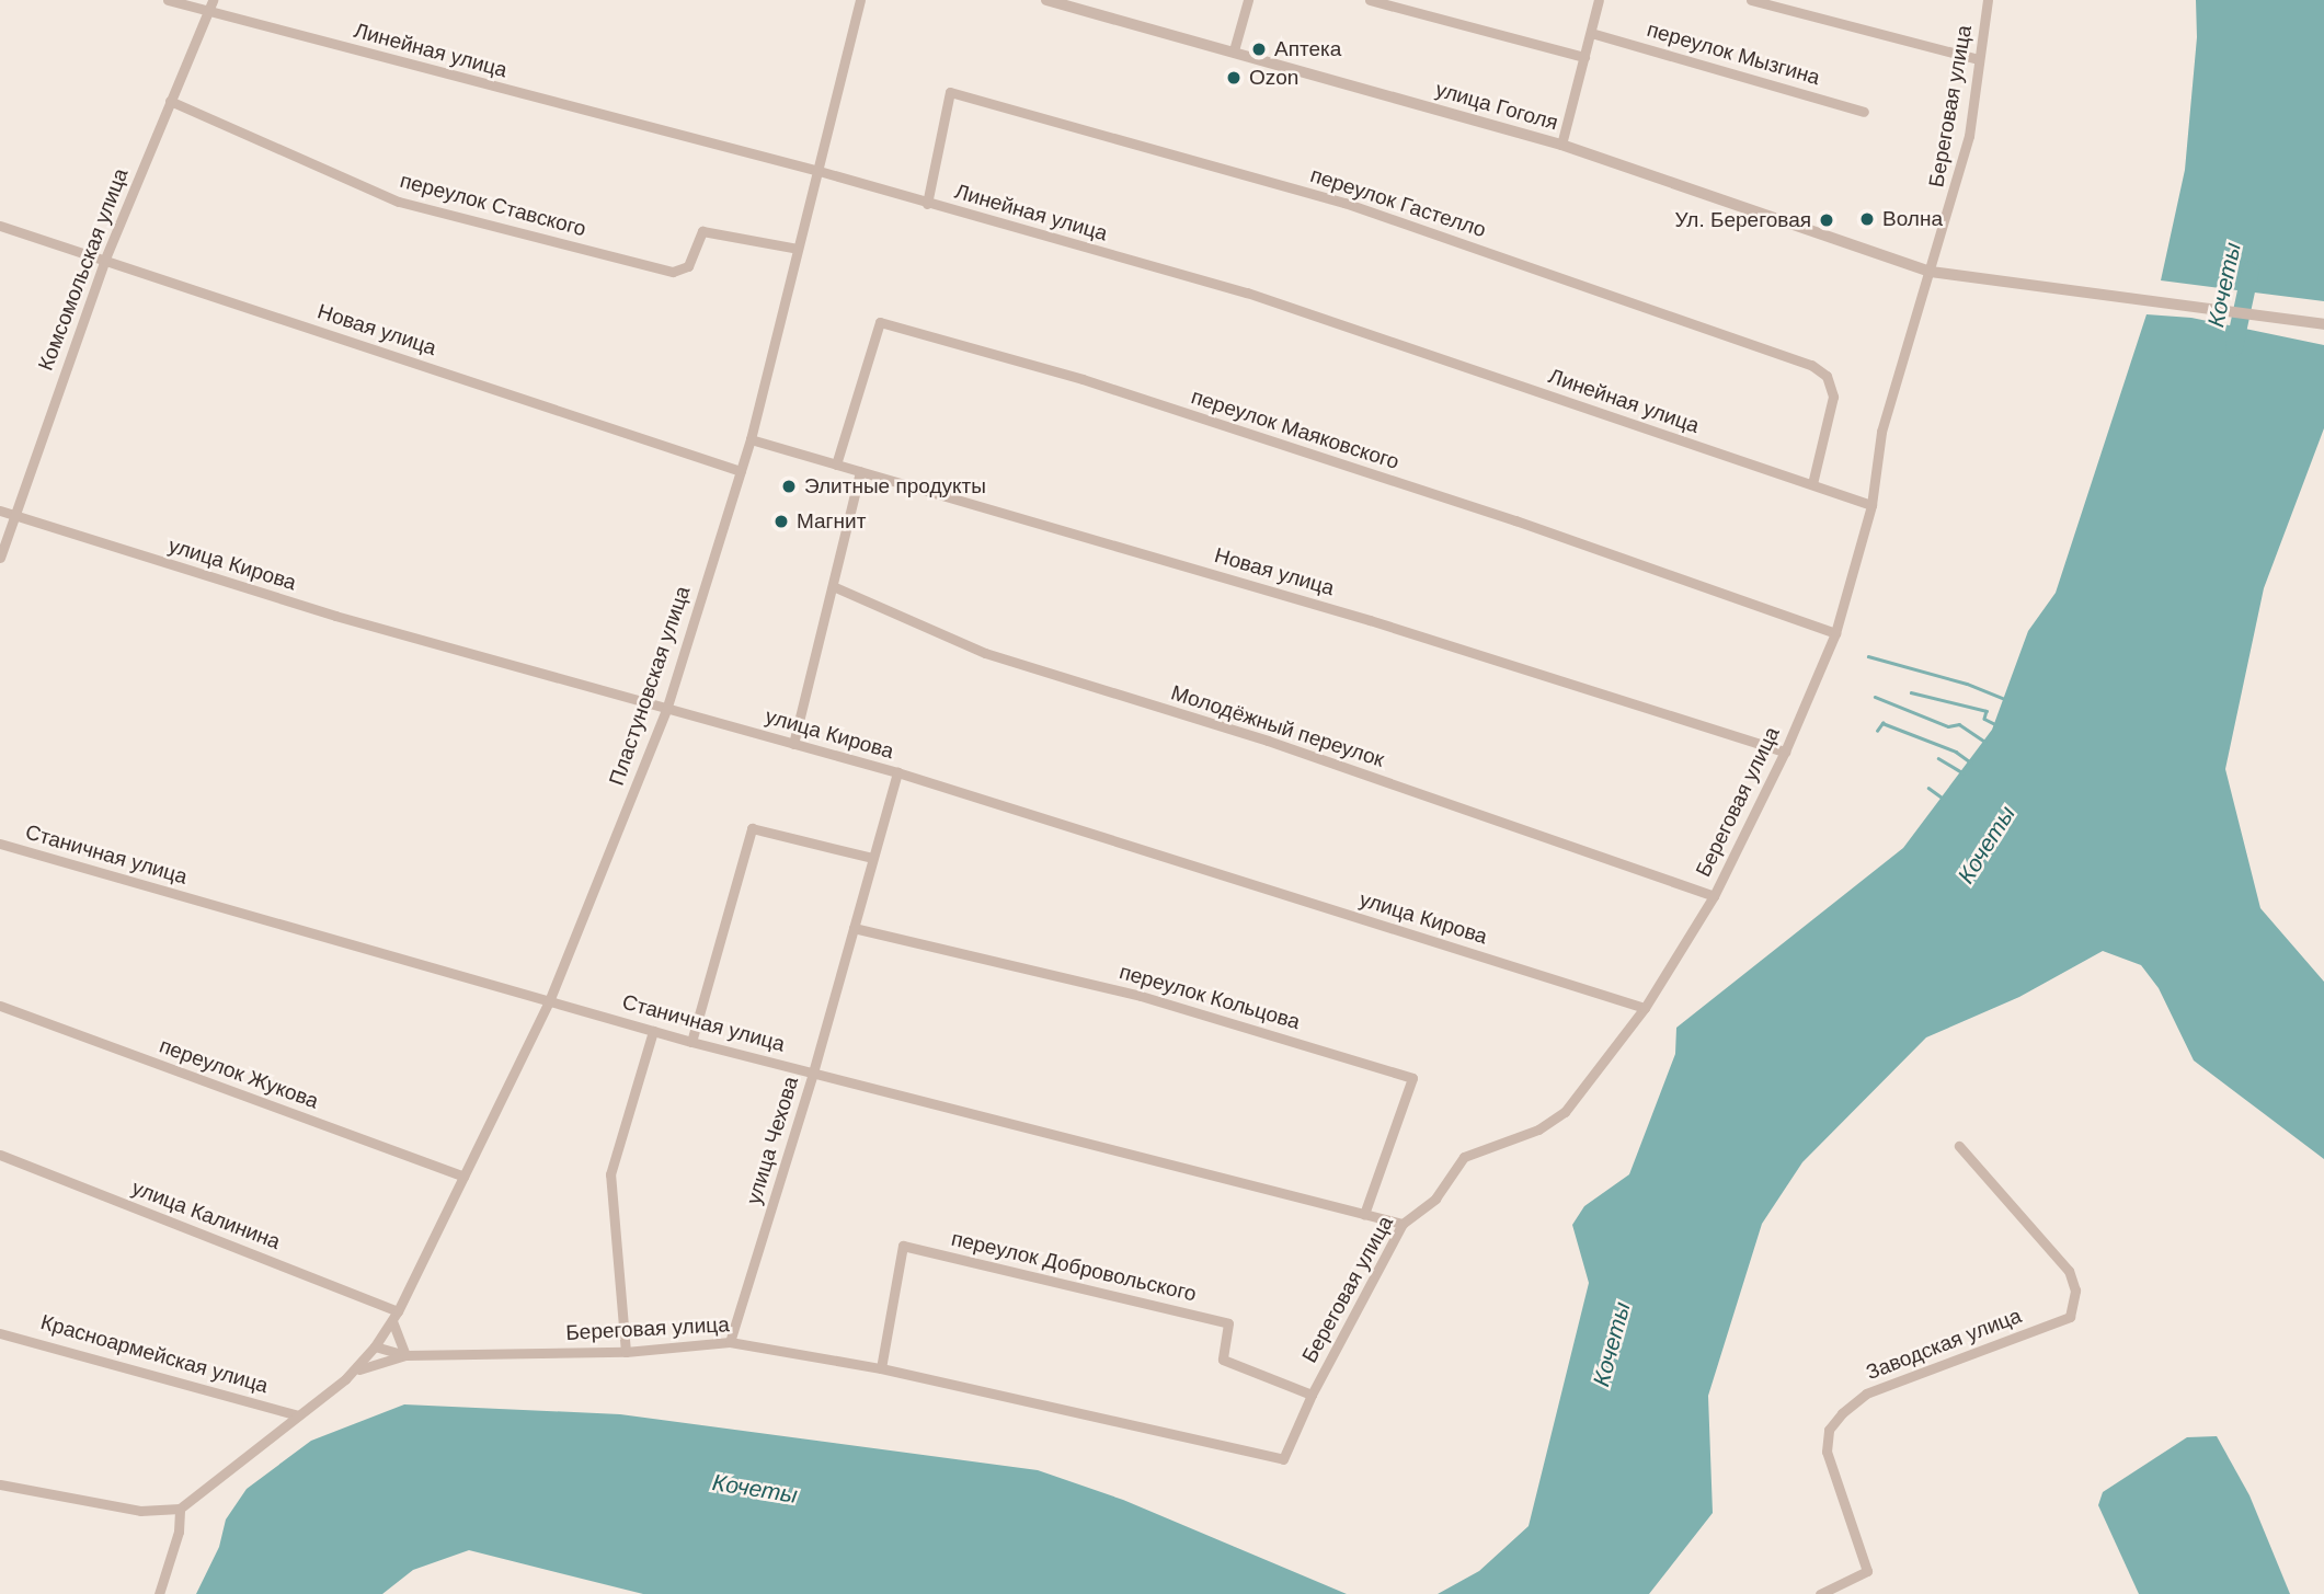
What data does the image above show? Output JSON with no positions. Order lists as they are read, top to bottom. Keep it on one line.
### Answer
{"streets":{"street":["Линейная улица","переулок Мызгина","улица Гоголя","Береговая улица","переулок Гастелло","переулок Ставского","Комсомольская улица","Новая улица","переулок Маяковского","улица Кирова","Пластуновская улица","Молодёжный переулок","Станичная улица","переулок Кольцова","переулок Жукова","улица Чехова","улица Калинина","переулок Добровольского","Заводская улица","Красноармейская улица"]},"crossings":[["Линейная улица","Береговая улица"],["Линейная улица","переулок Гастелло"],["Линейная улица","Комсомольская улица"],["Линейная улица","Пластуновская улица"],["улица Гоголя","Береговая улица"],["Береговая улица","Новая улица"],["Береговая улица","переулок Маяковского"],["Береговая улица","улица Кирова"],["Береговая улица","Пластуновская улица"],["Береговая улица","Молодёжный переулок"],["Береговая улица","Станичная улица"],["Береговая улица","улица Чехова"],["Береговая улица","переулок Добровольского"],["переулок Ставского","Комсомольская улица"],["переулок Ставского","Пластуновская улица"],["Комсомольская улица","Новая улица"],["Комсомольская улица","улица Кирова"],["Новая улица","переулок Маяковского"],["Новая улица","Пластуновская улица"],["улица Кирова","Пластуновская улица"],["улица Кирова","улица Чехова"],["Пластуновская улица","Станичная улица"],["Пластуновская улица","переулок Жукова"],["Пластуновская улица","улица Калинина"],["Станичная улица","переулок Кольцова"],["Станичная улица","улица Чехова"],["переулок Кольцова","улица Чехова"]],"water":["Кочеты"],"places":["Аптека","Ozon","Волна","Ул. Береговая","Элитные продукты","Магнит"]}
